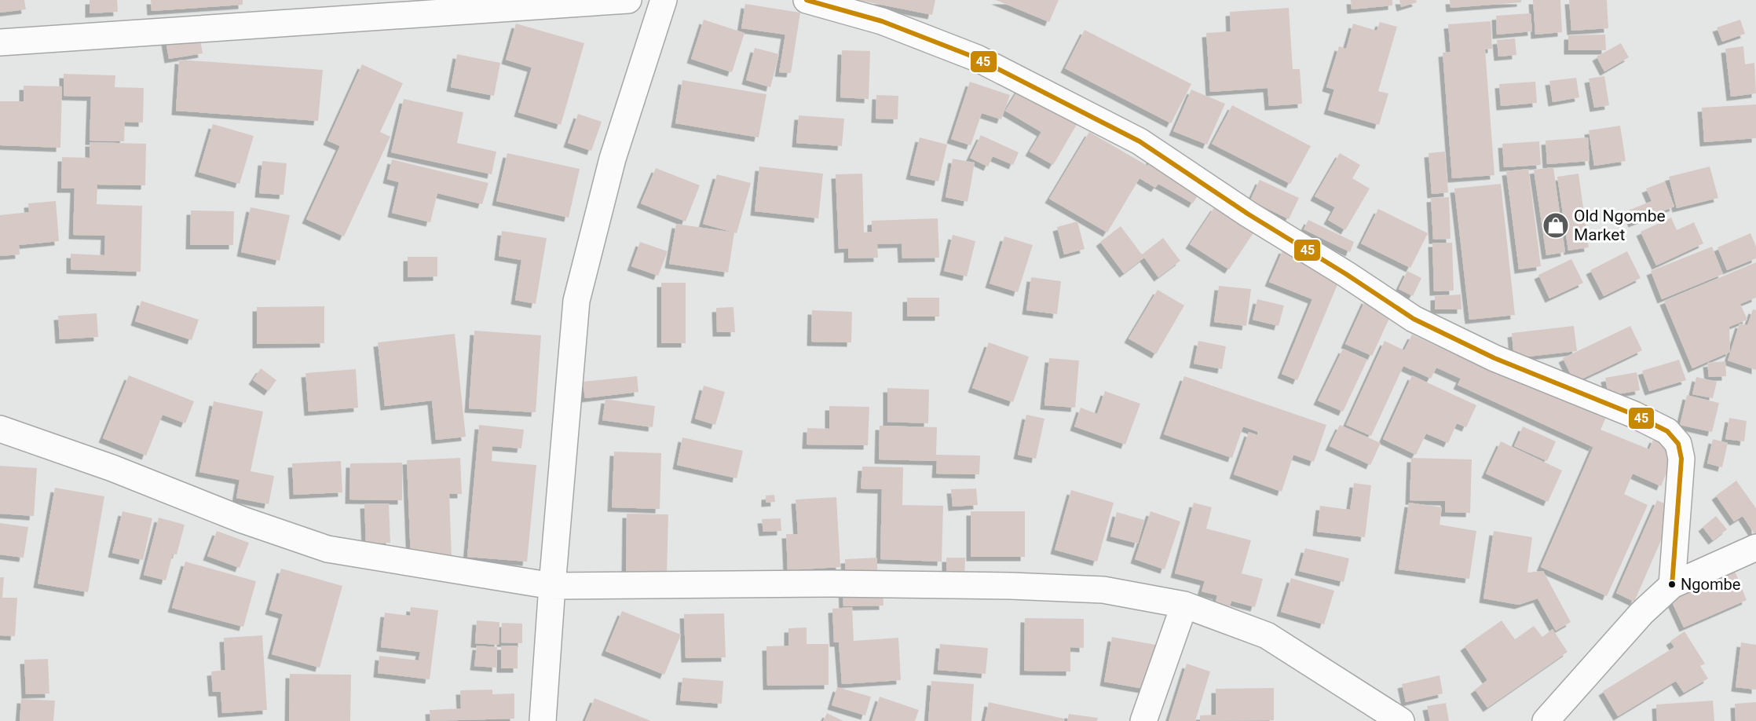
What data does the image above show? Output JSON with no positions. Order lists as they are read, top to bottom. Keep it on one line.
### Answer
{"places":{"shop":["Old Ngombe Market"],"other":["Ngombe"]},"lines":["transit line 45"]}
